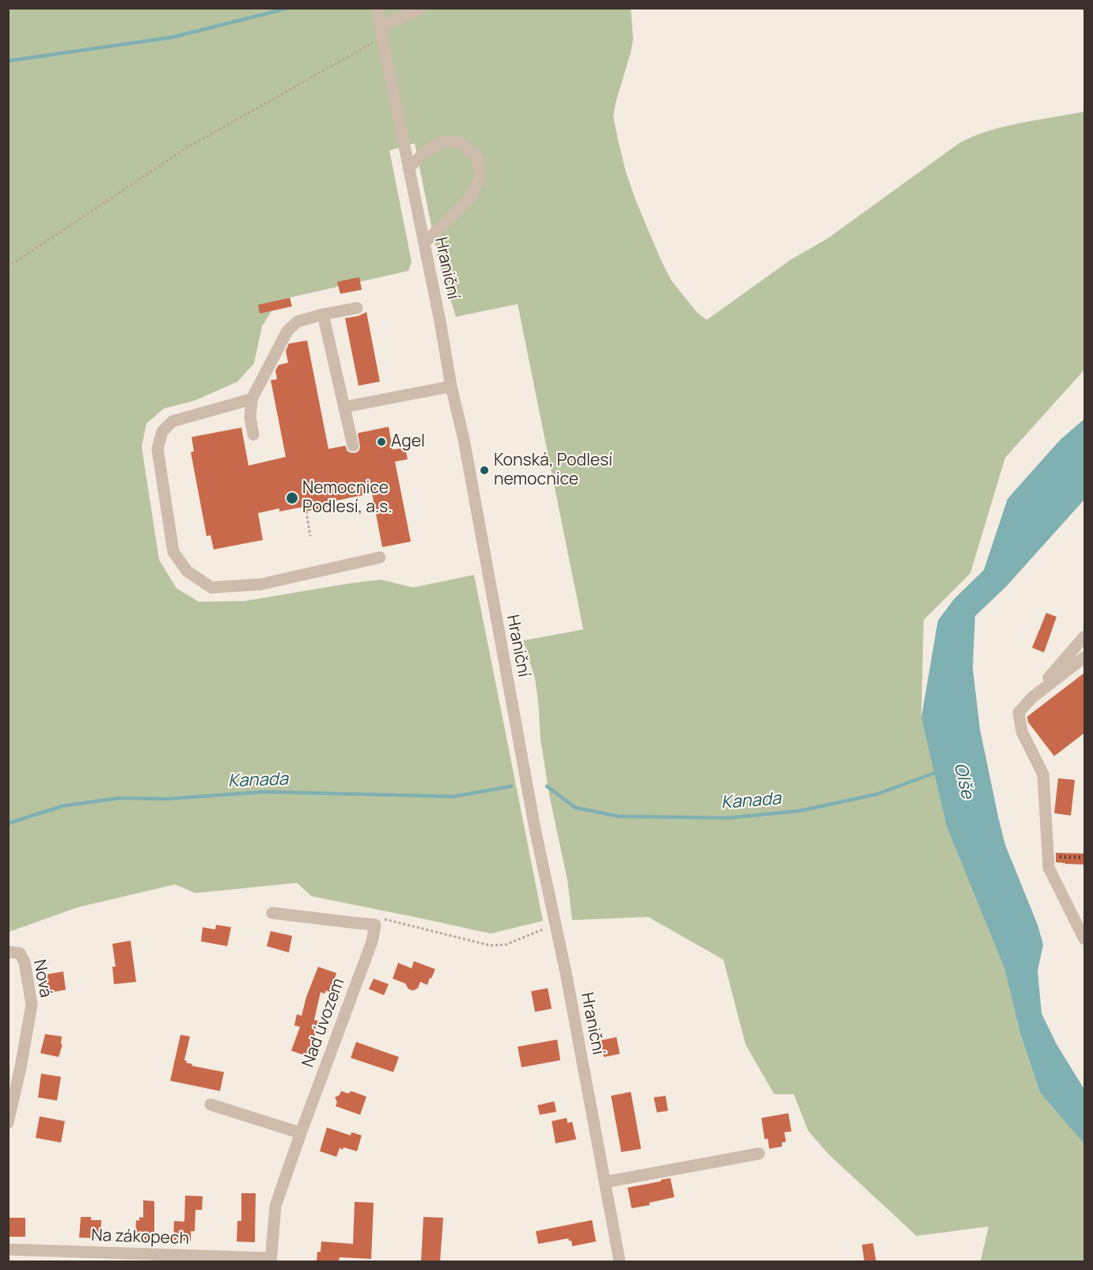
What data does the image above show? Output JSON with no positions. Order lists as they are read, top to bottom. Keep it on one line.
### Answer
{"streets":{"street":["Hraniční","Nová","Nad úvozem","Na zákopech"]},"crossings":[["Nad úvozem","Na zákopech"]],"water":["Kanada","Olše"],"places":["Agel","Konská, Podlesí nemocnice","Nemocnice Podlesí, a.s."]}
